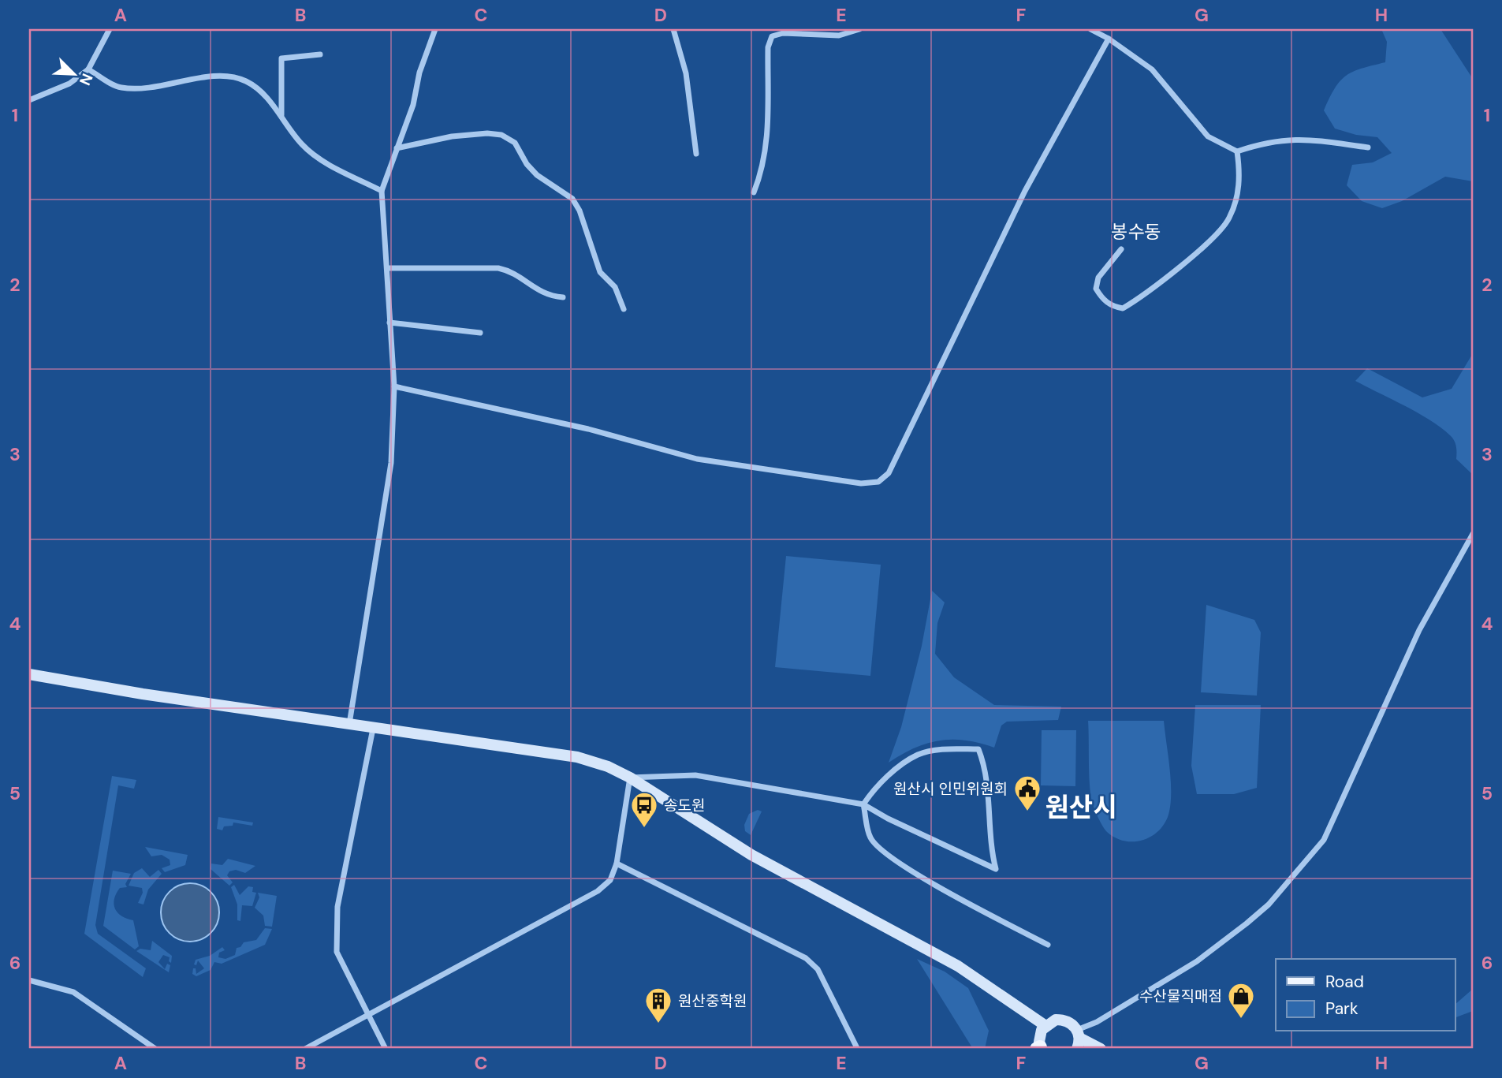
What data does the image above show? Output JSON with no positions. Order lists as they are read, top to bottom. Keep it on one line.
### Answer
{"districts":["봉수동","원산시"],"places":{"public building":["원산시 인민위원회"],"bus stop":["송도원"],"shop":["수산물직매점"],"building":["원산중학원"]},"legend":["Road","Park"],"north":"bottom right","grid":{"columns":["A","B","C","D","E","F","G","H"],"rows":["1","2","3","4","5","6"]}}
